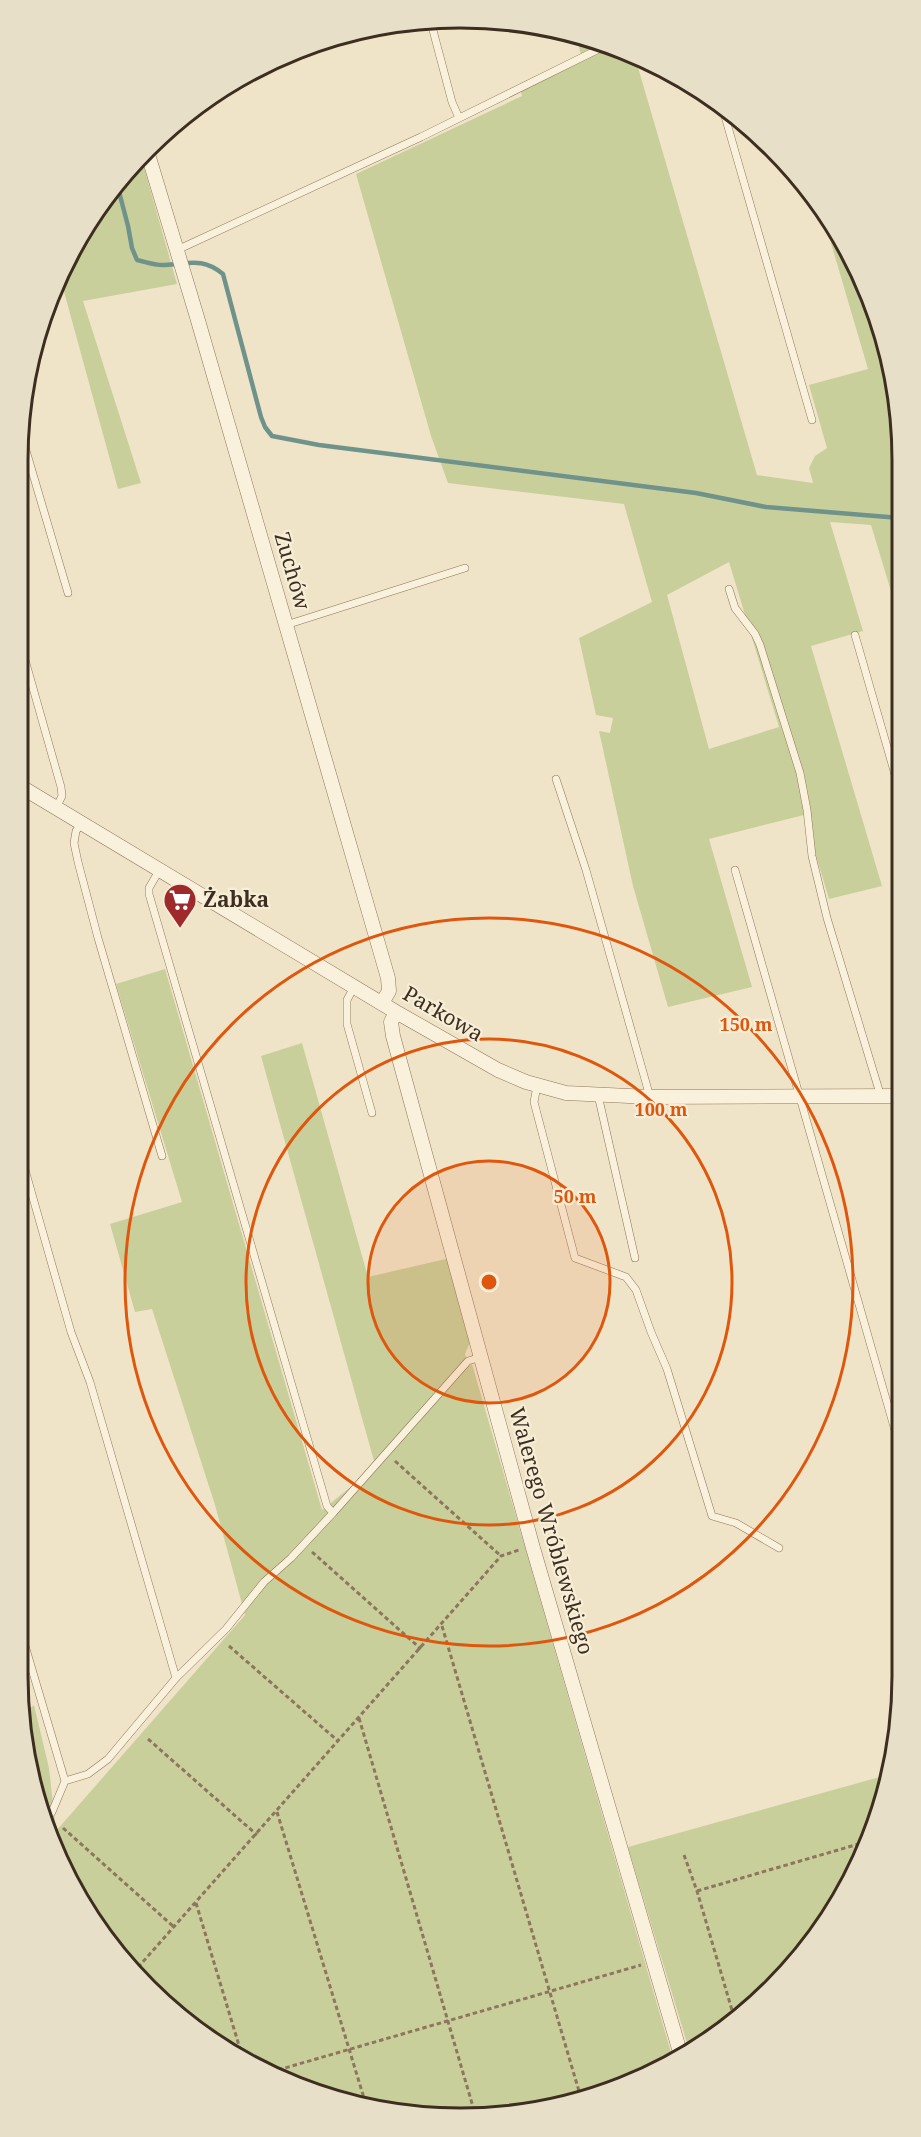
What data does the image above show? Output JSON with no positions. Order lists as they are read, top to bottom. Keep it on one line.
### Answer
{"streets":{"street":["Zuchów","Parkowa","Walerego Wróblewskiego"]},"crossings":[["Zuchów","Parkowa"],["Parkowa","Walerego Wróblewskiego"]],"places":{"supermarket":["Żabka"]},"rings":["150 m","100 m","50 m"]}
